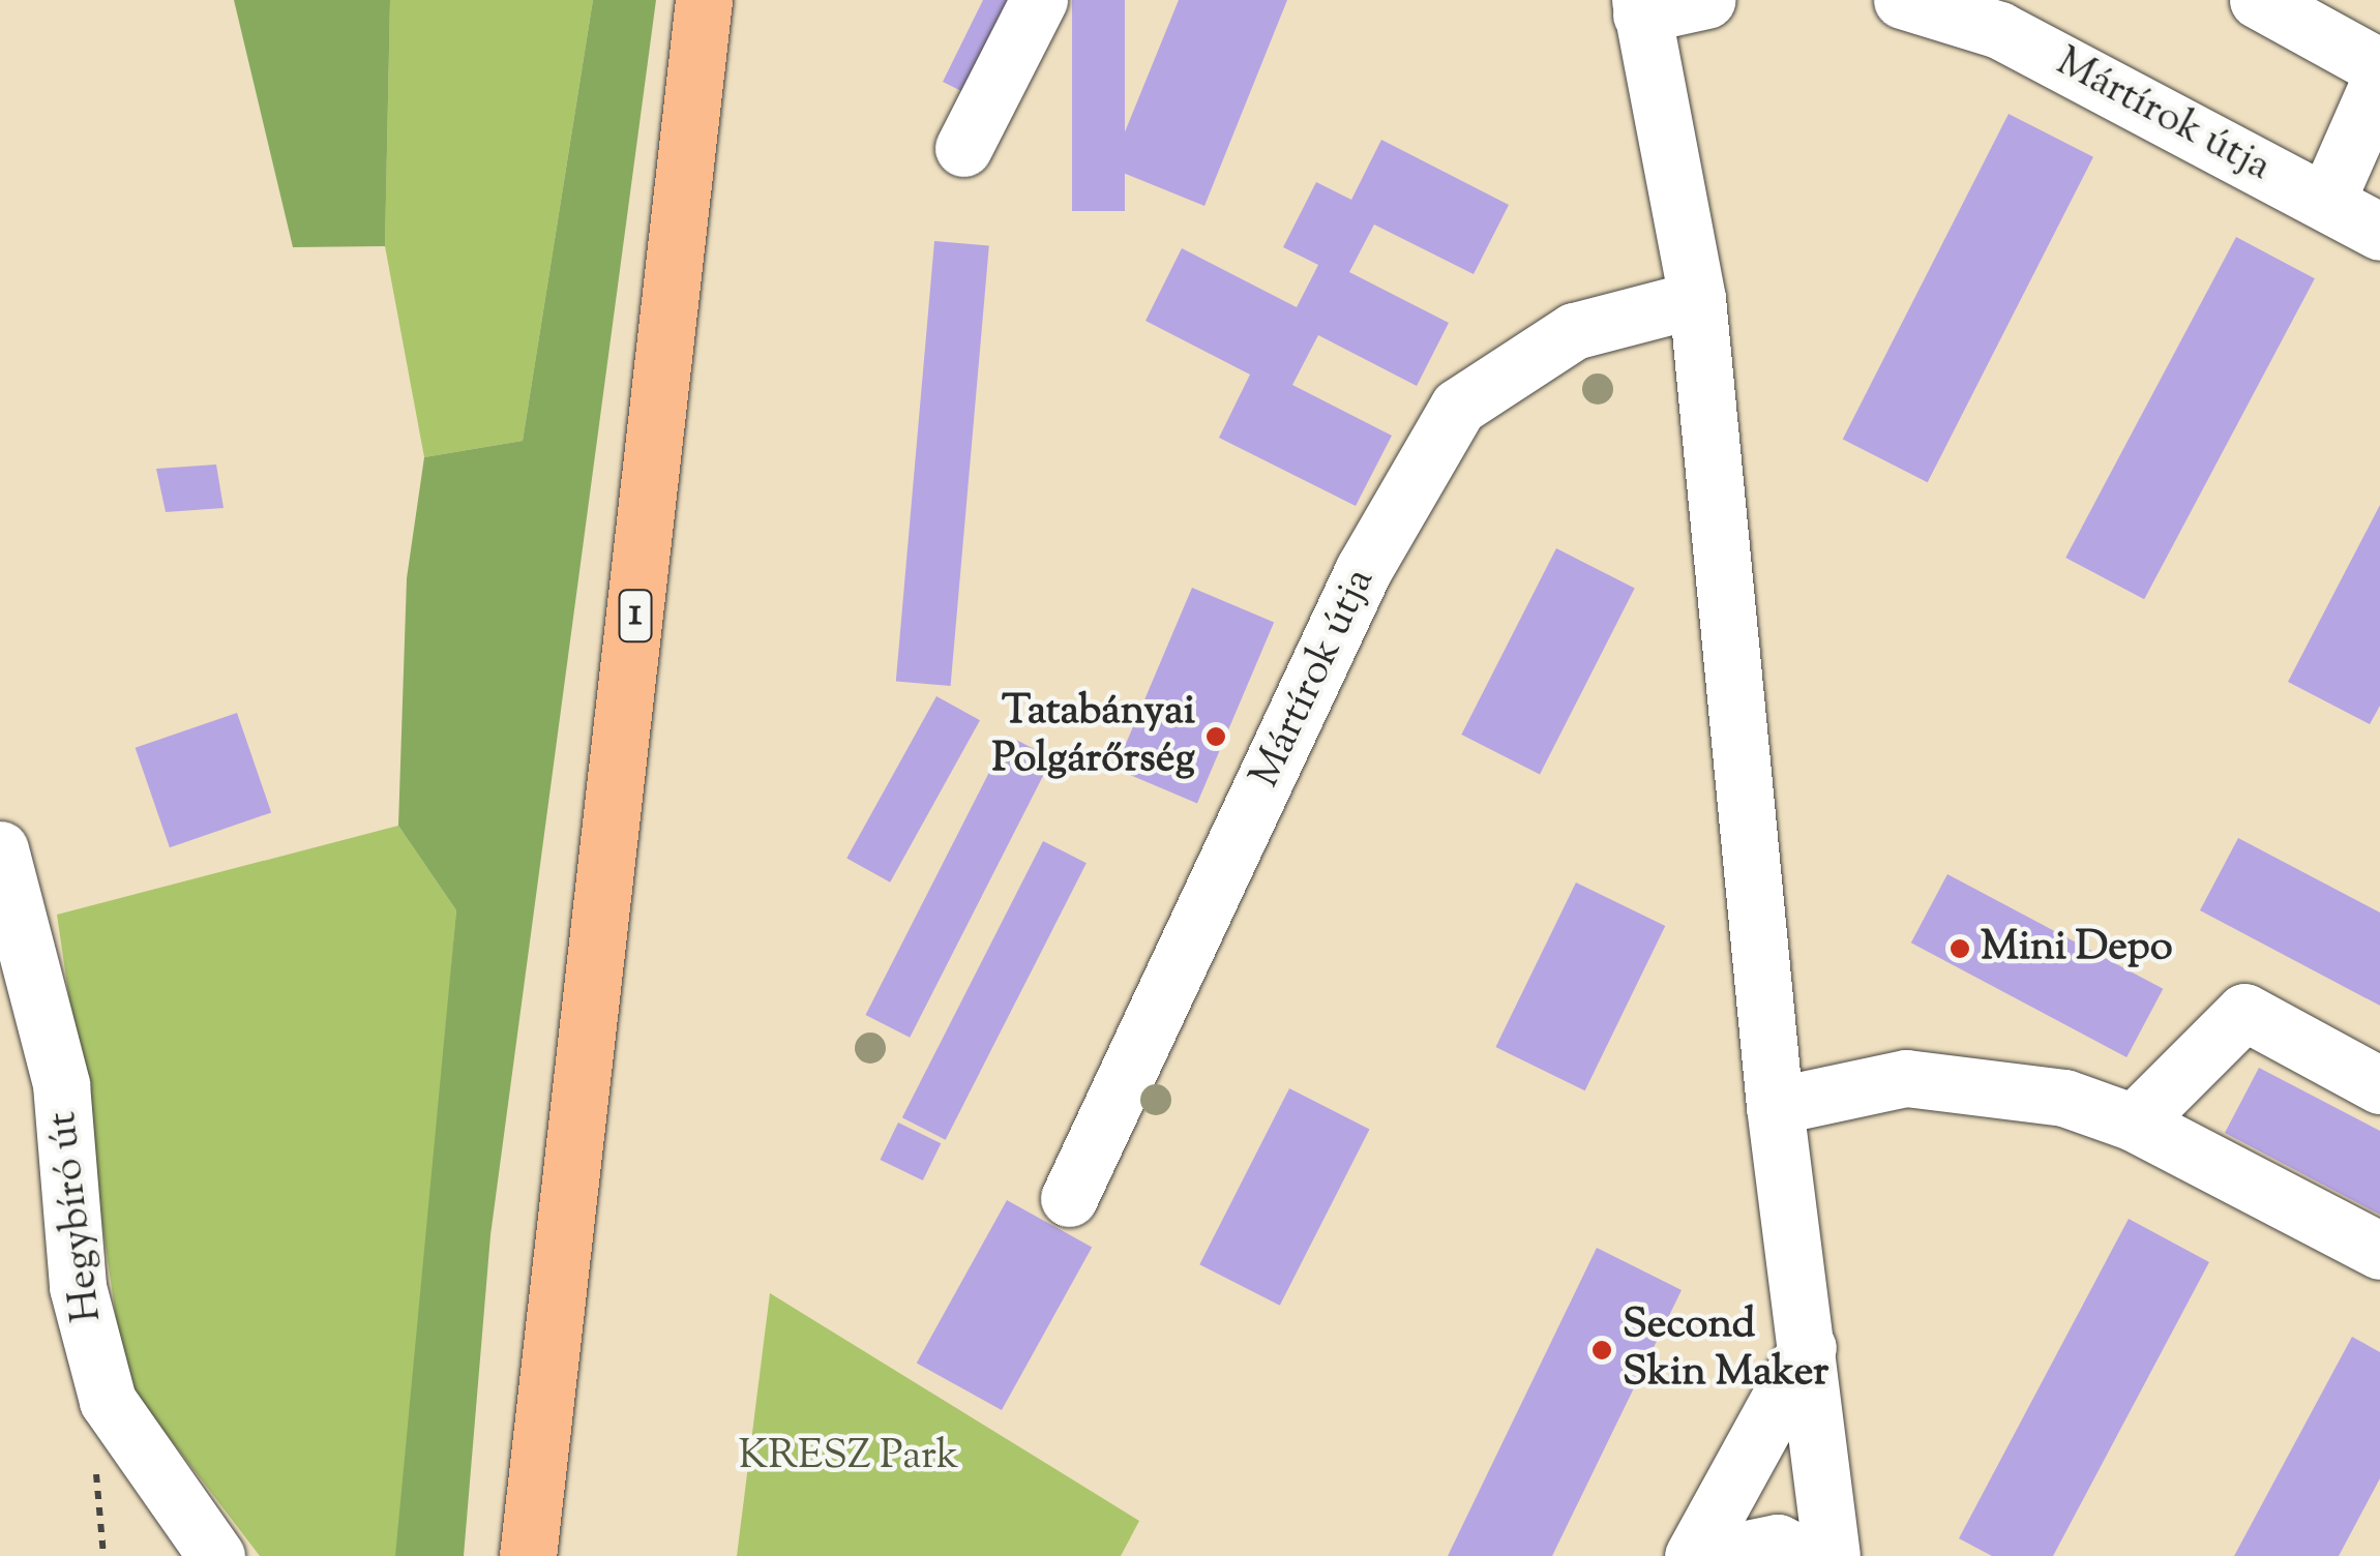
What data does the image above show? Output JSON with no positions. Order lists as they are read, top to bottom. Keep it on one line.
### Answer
{"streets":{"main road":["1"],"street":["Mártírok útja","Hegybíró út"]},"parks":["KRESZ Park"],"places":["Tatabányai Polgárőrség","Mini Depo","Second Skin Maker"]}
